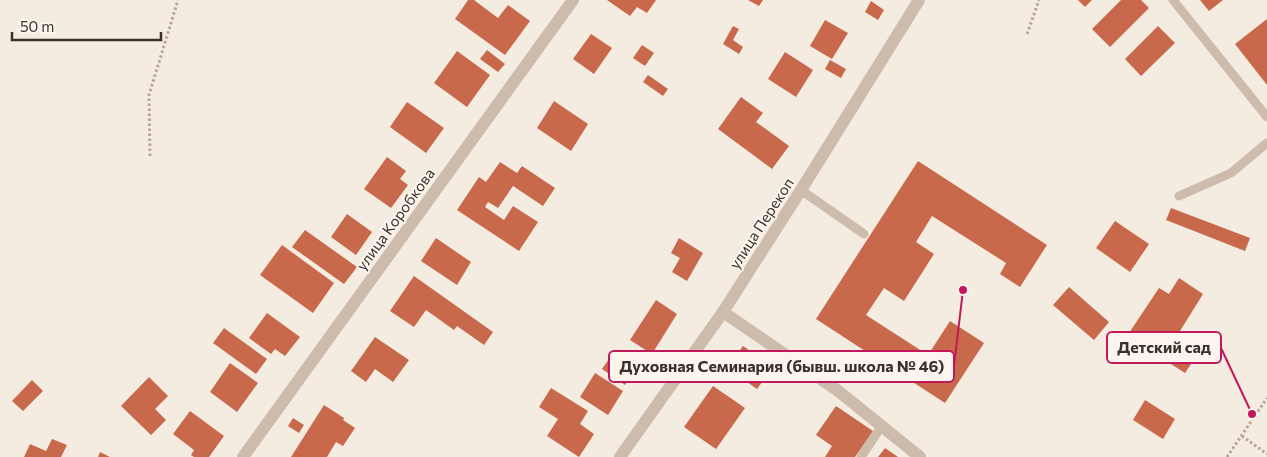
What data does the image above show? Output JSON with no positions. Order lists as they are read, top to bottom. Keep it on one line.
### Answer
{"streets":{"street":["улица Коробкова","улица Перекоп"]},"places":["Духовная Семинария (бывш. школа № 46)","Детский сад"],"scale_bar":"50 m"}
